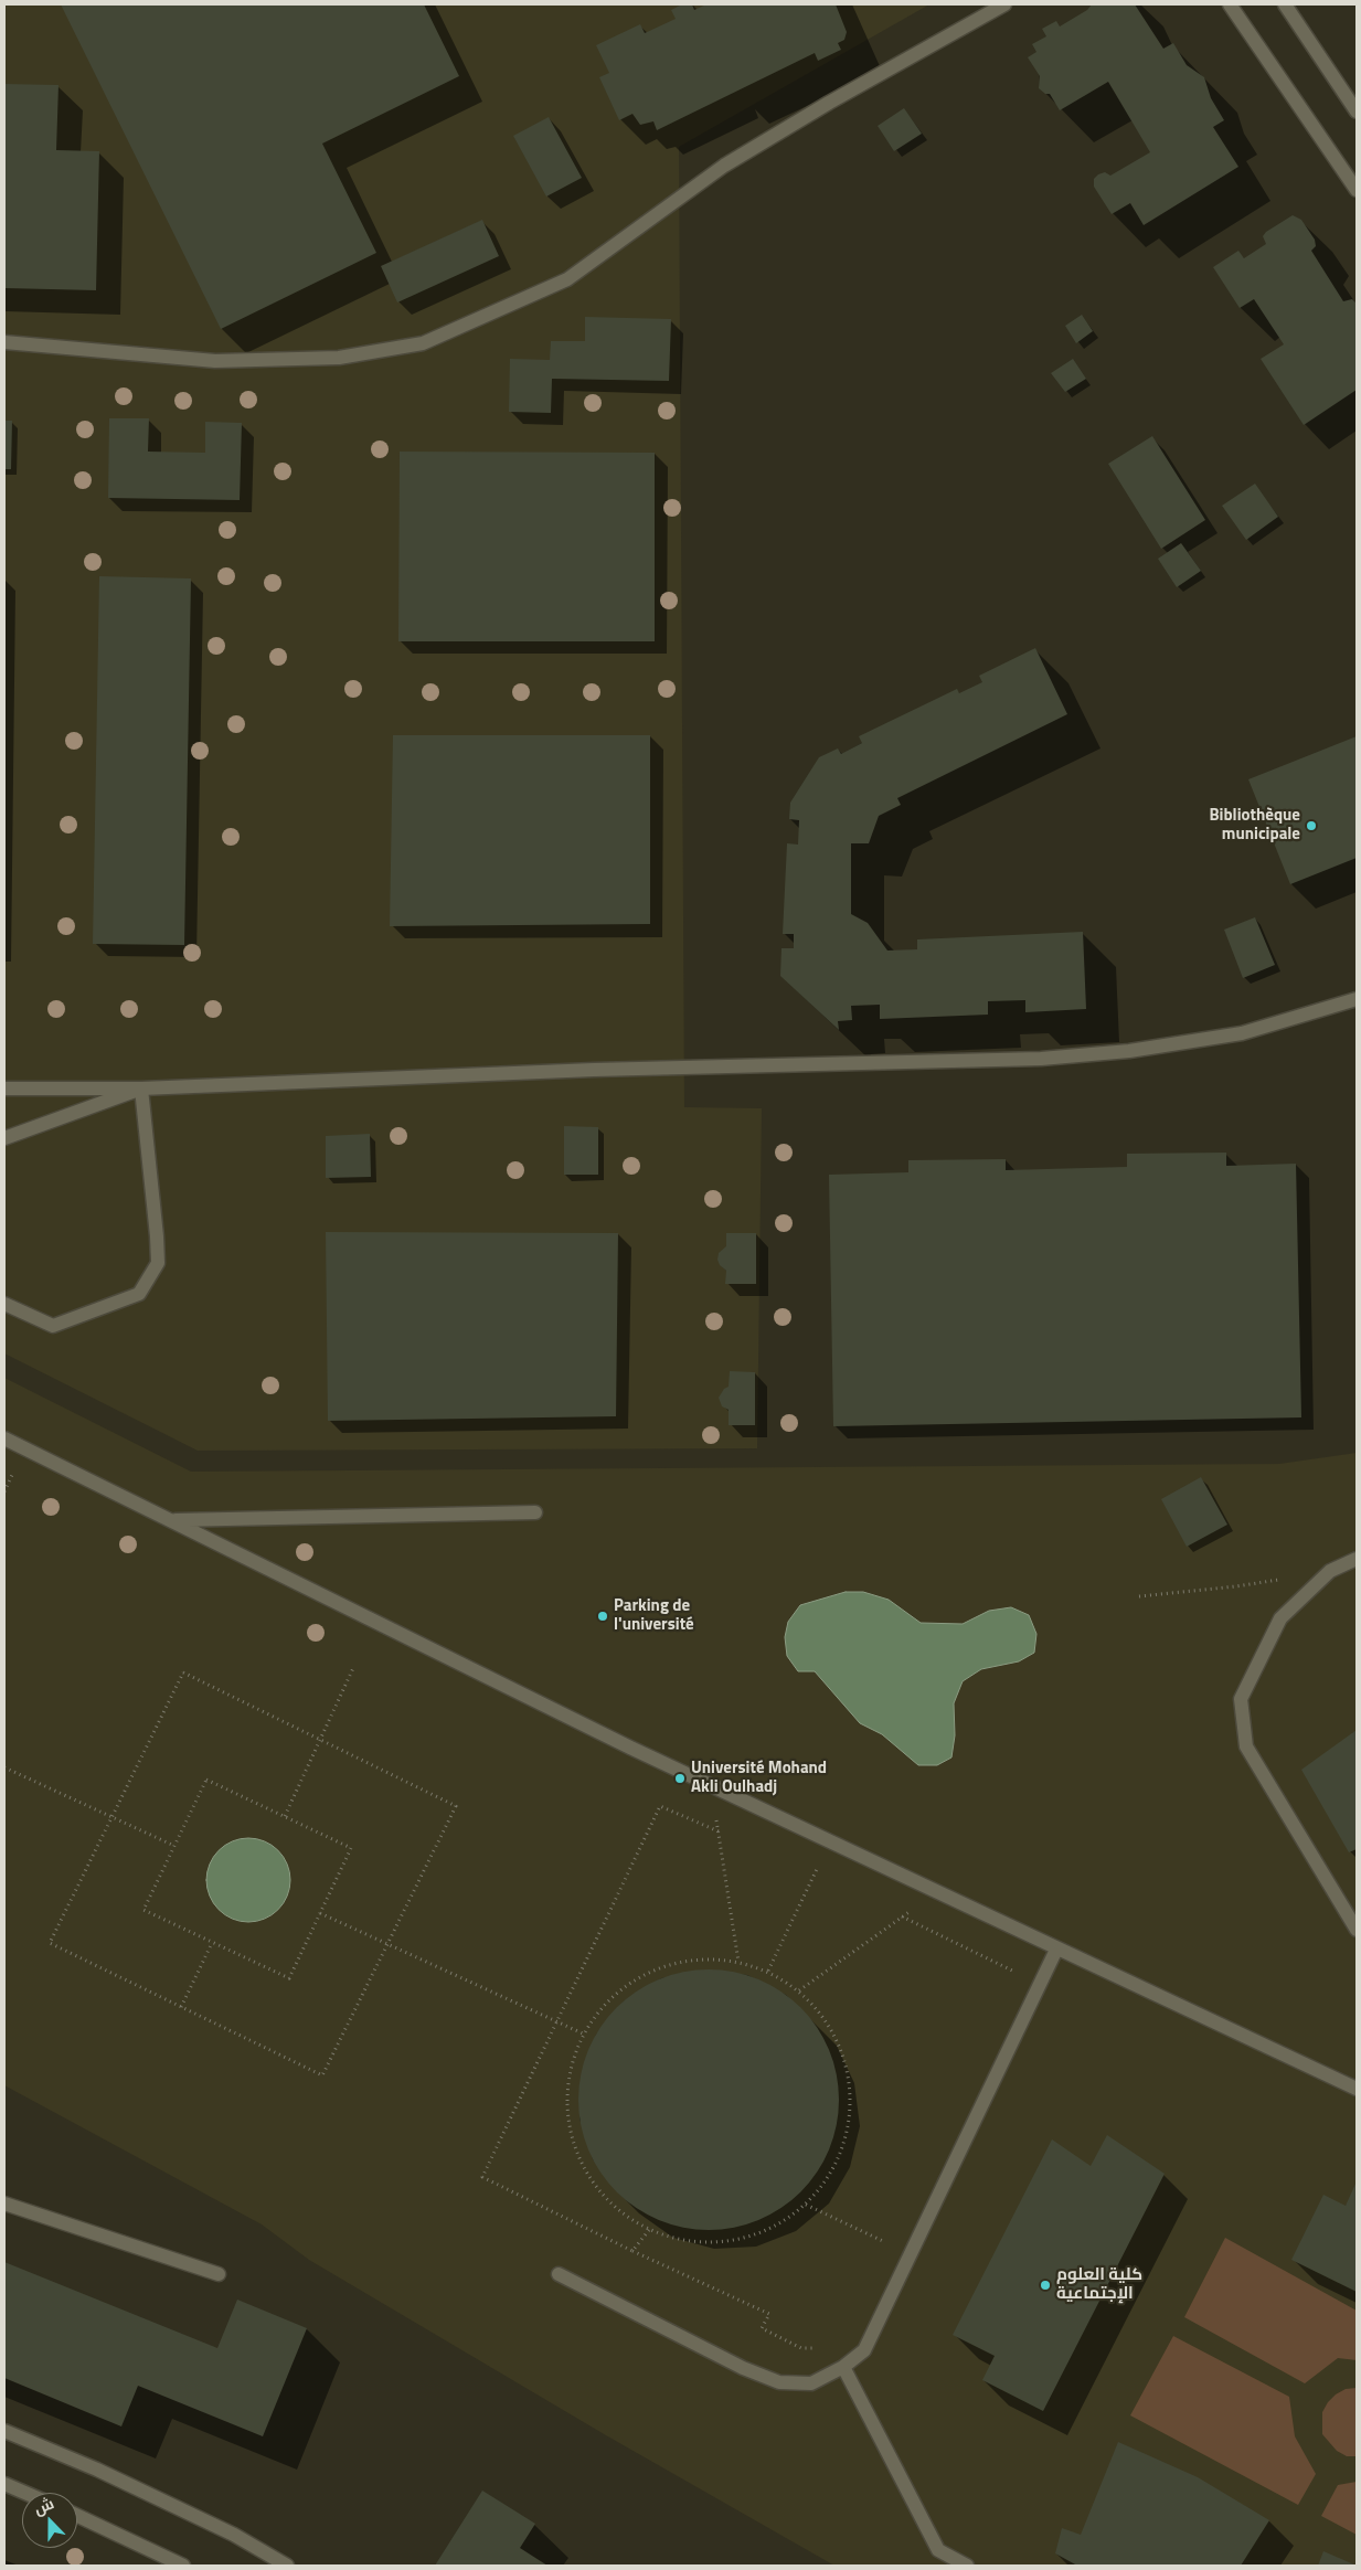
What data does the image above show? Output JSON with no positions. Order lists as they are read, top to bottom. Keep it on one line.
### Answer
{"places":["Bibliothèque municipale","Parking de l'université","Université Mohand Akli Oulhadj","كلية العلوم الإجتماعية"],"north":"top"}
